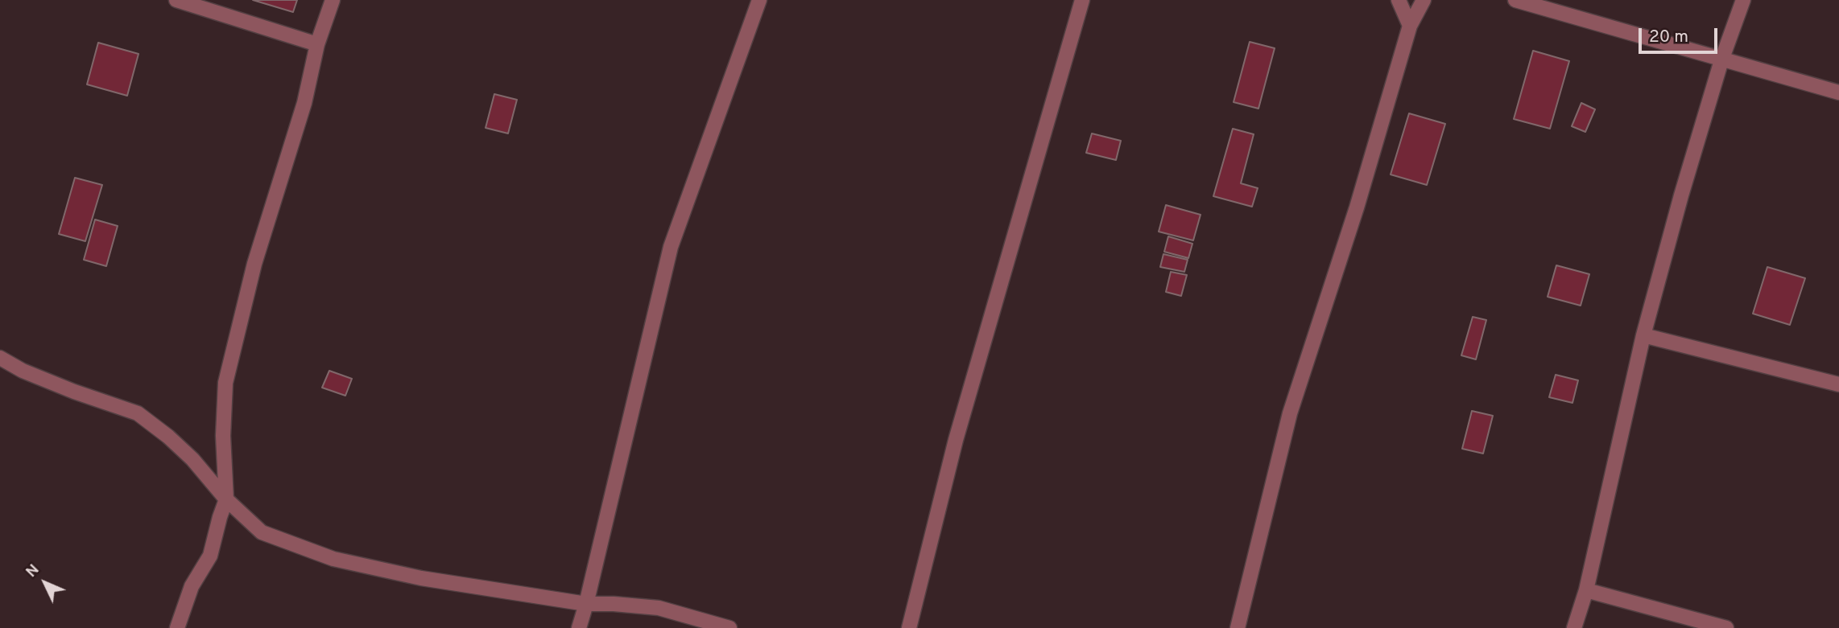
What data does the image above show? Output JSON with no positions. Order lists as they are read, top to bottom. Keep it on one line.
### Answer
{"scale_bar":"20 m","north":"top left"}
